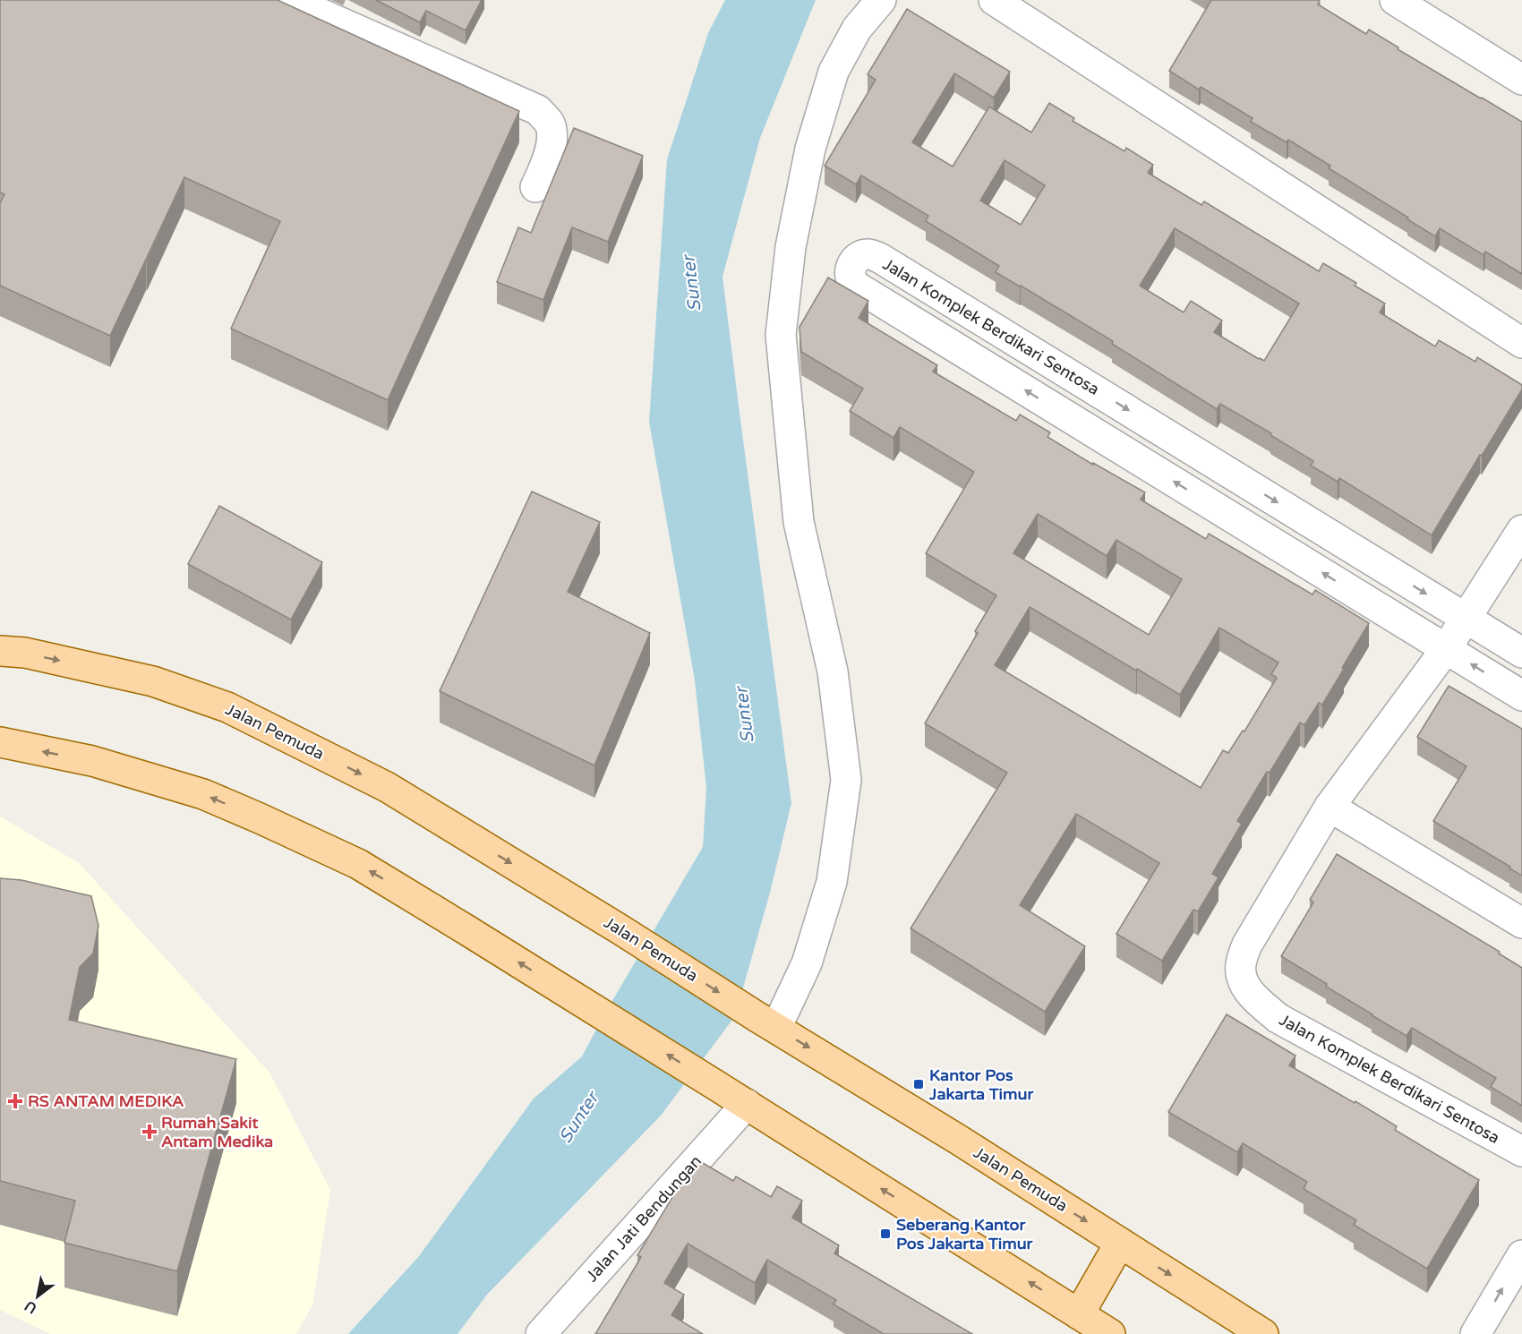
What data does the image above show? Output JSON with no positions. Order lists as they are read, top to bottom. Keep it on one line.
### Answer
{"streets":{"main road":["Jalan Pemuda"],"street":["Jalan Komplek Berdikari Sentosa","Jalan Jati Bendungan"]},"water":["Sunter"],"places":{"transit":["Kantor Pos Jakarta Timur","Seberang Kantor Pos Jakarta Timur"],"health":["RS ANTAM MEDIKA","Rumah Sakit Antam Medika"]},"north":"bottom left"}
